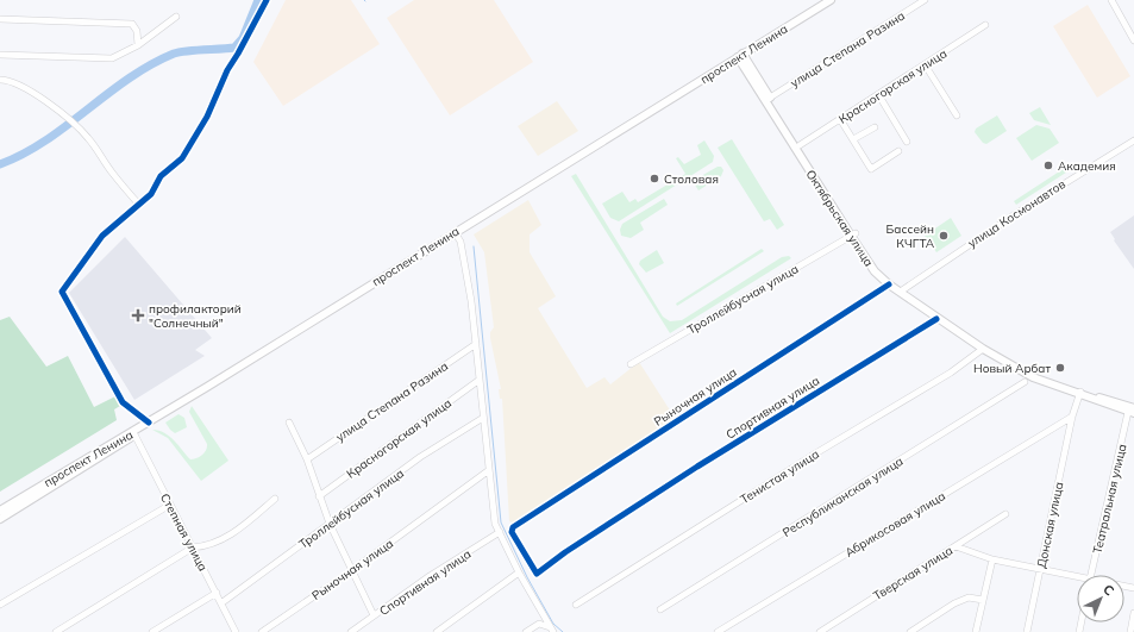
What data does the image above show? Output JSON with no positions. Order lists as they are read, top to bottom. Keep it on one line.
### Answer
{"streets":{"main road":["проспект Ленина","Октябрьская улица"],"street":["улица Степана Разина","Красногорская улица","улица Космонавтов","Троллейбусная улица","Рыночная улица","Спортивная улица","Тенистая улица","Республиканская улица","Театральная улица","Абрикосовая улица","Донская улица","Степная улица","Тверская улица"]},"crossings":[["улица Степана Разина","Октябрьская улица"],["проспект Ленина","Октябрьская улица"],["проспект Ленина","Степная улица"],["Красногорская улица","Октябрьская улица"],["улица Космонавтов","Октябрьская улица"],["Октябрьская улица","Троллейбусная улица"],["Октябрьская улица","Рыночная улица"],["Октябрьская улица","Спортивная улица"],["Октябрьская улица","Тенистая улица"],["Октябрьская улица","Театральная улица"],["Октябрьская улица","Донская улица"],["Троллейбусная улица","Степная улица"],["Рыночная улица","Спортивная улица"],["Абрикосовая улица","Донская улица"]],"places":{"other":["Академия","Столовая","Бассейн КЧГТА","Новый Арбат"],"health":["профилакторий \"Солнечный\""]},"north":"top right"}
